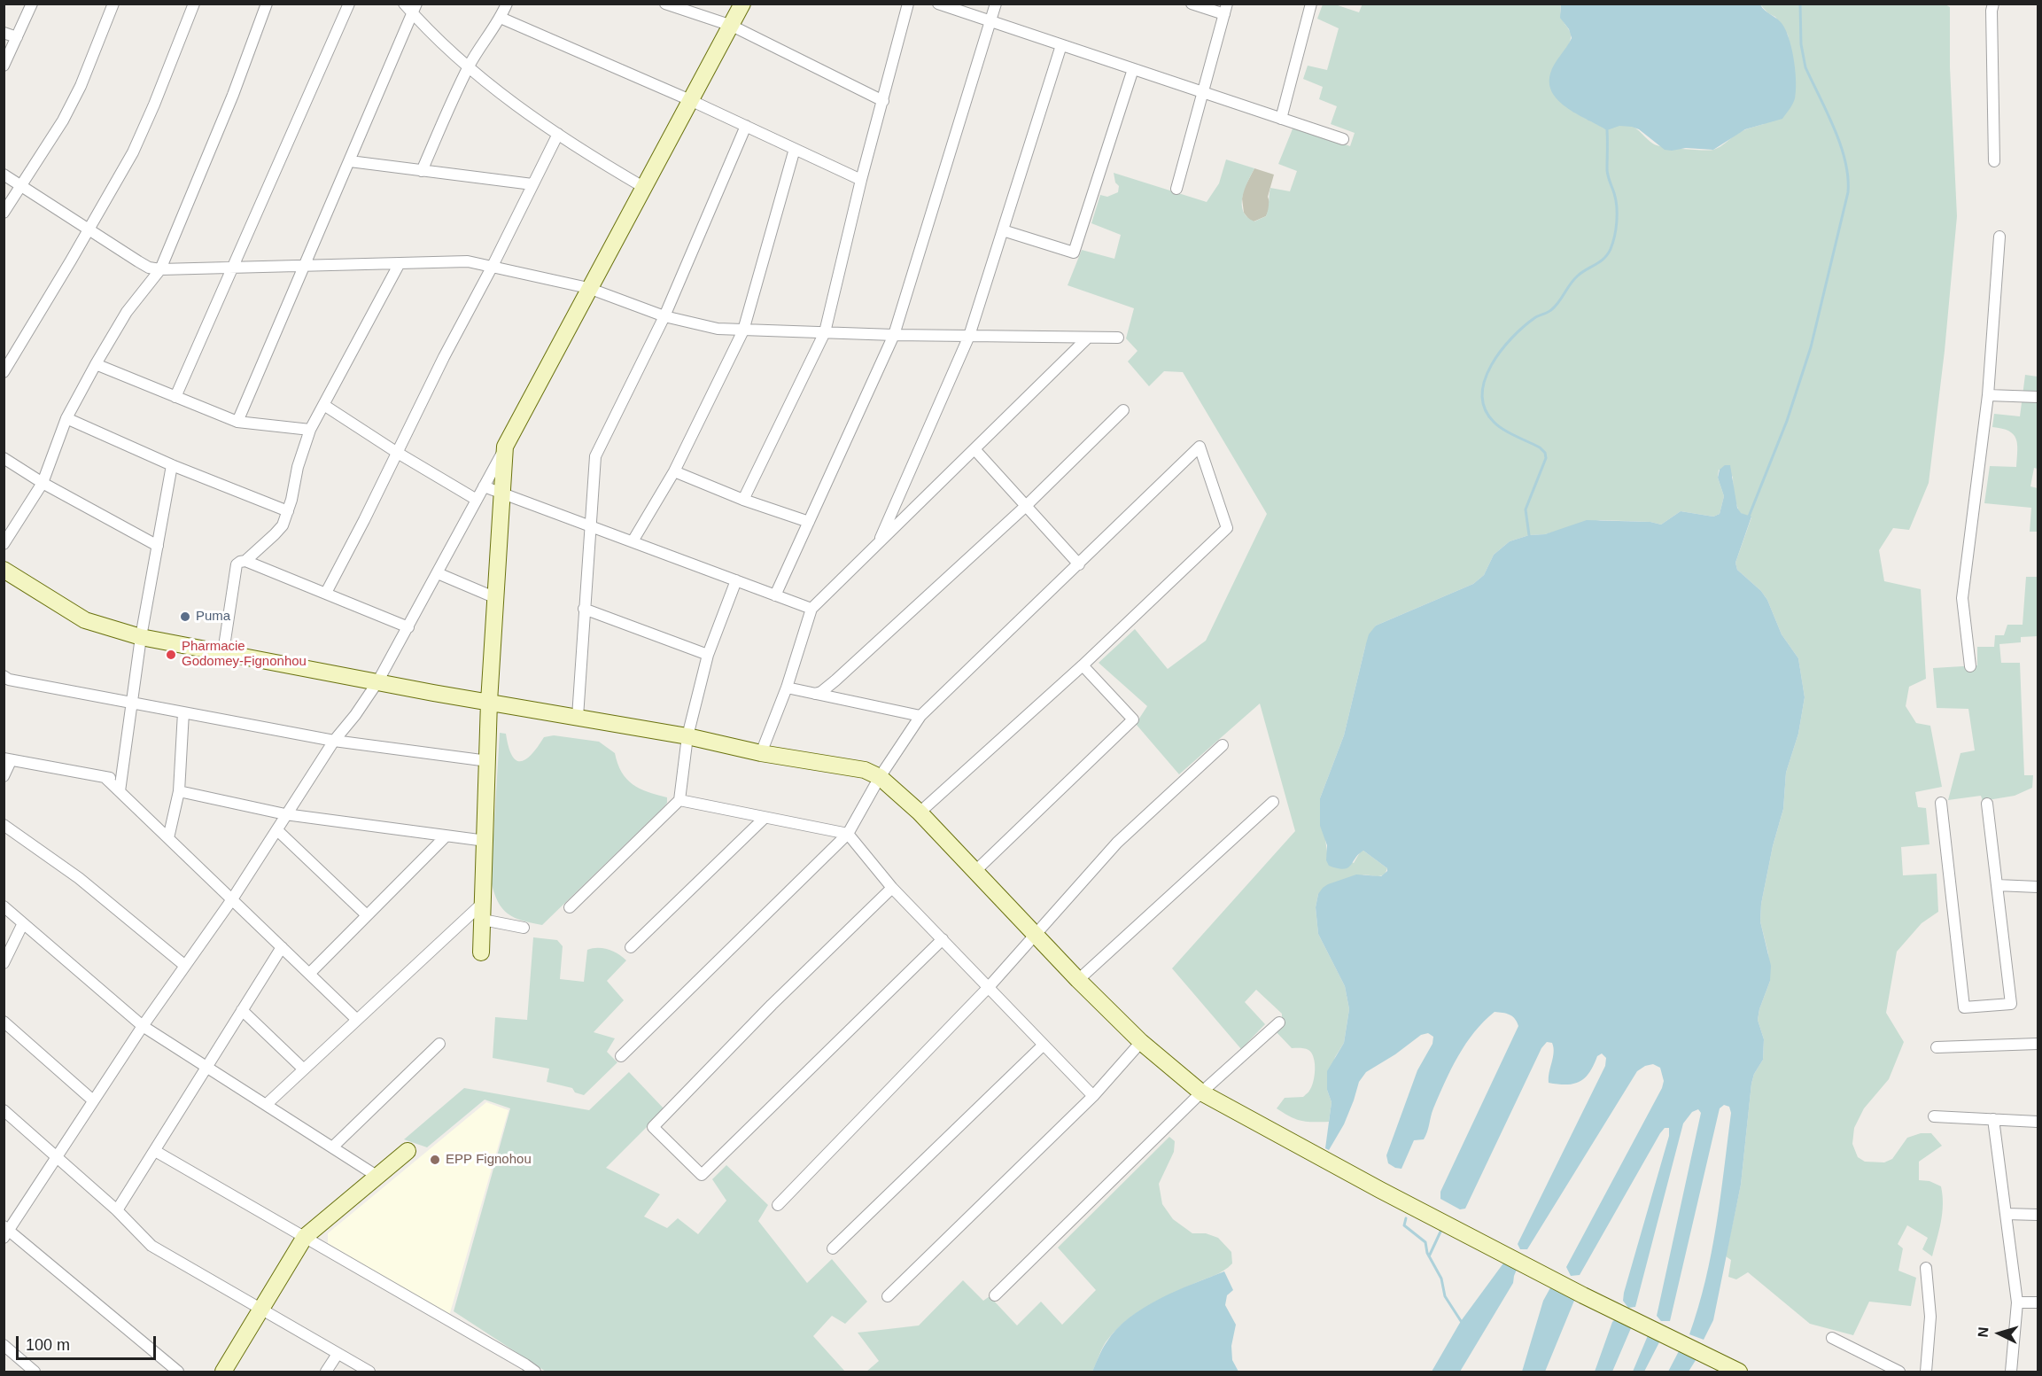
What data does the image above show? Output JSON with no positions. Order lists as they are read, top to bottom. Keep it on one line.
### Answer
{"places":["Puma","Pharmacie Godomey-Fignonhou","EPP Fignohou"],"scale_bar":"100 m","north":"left"}
